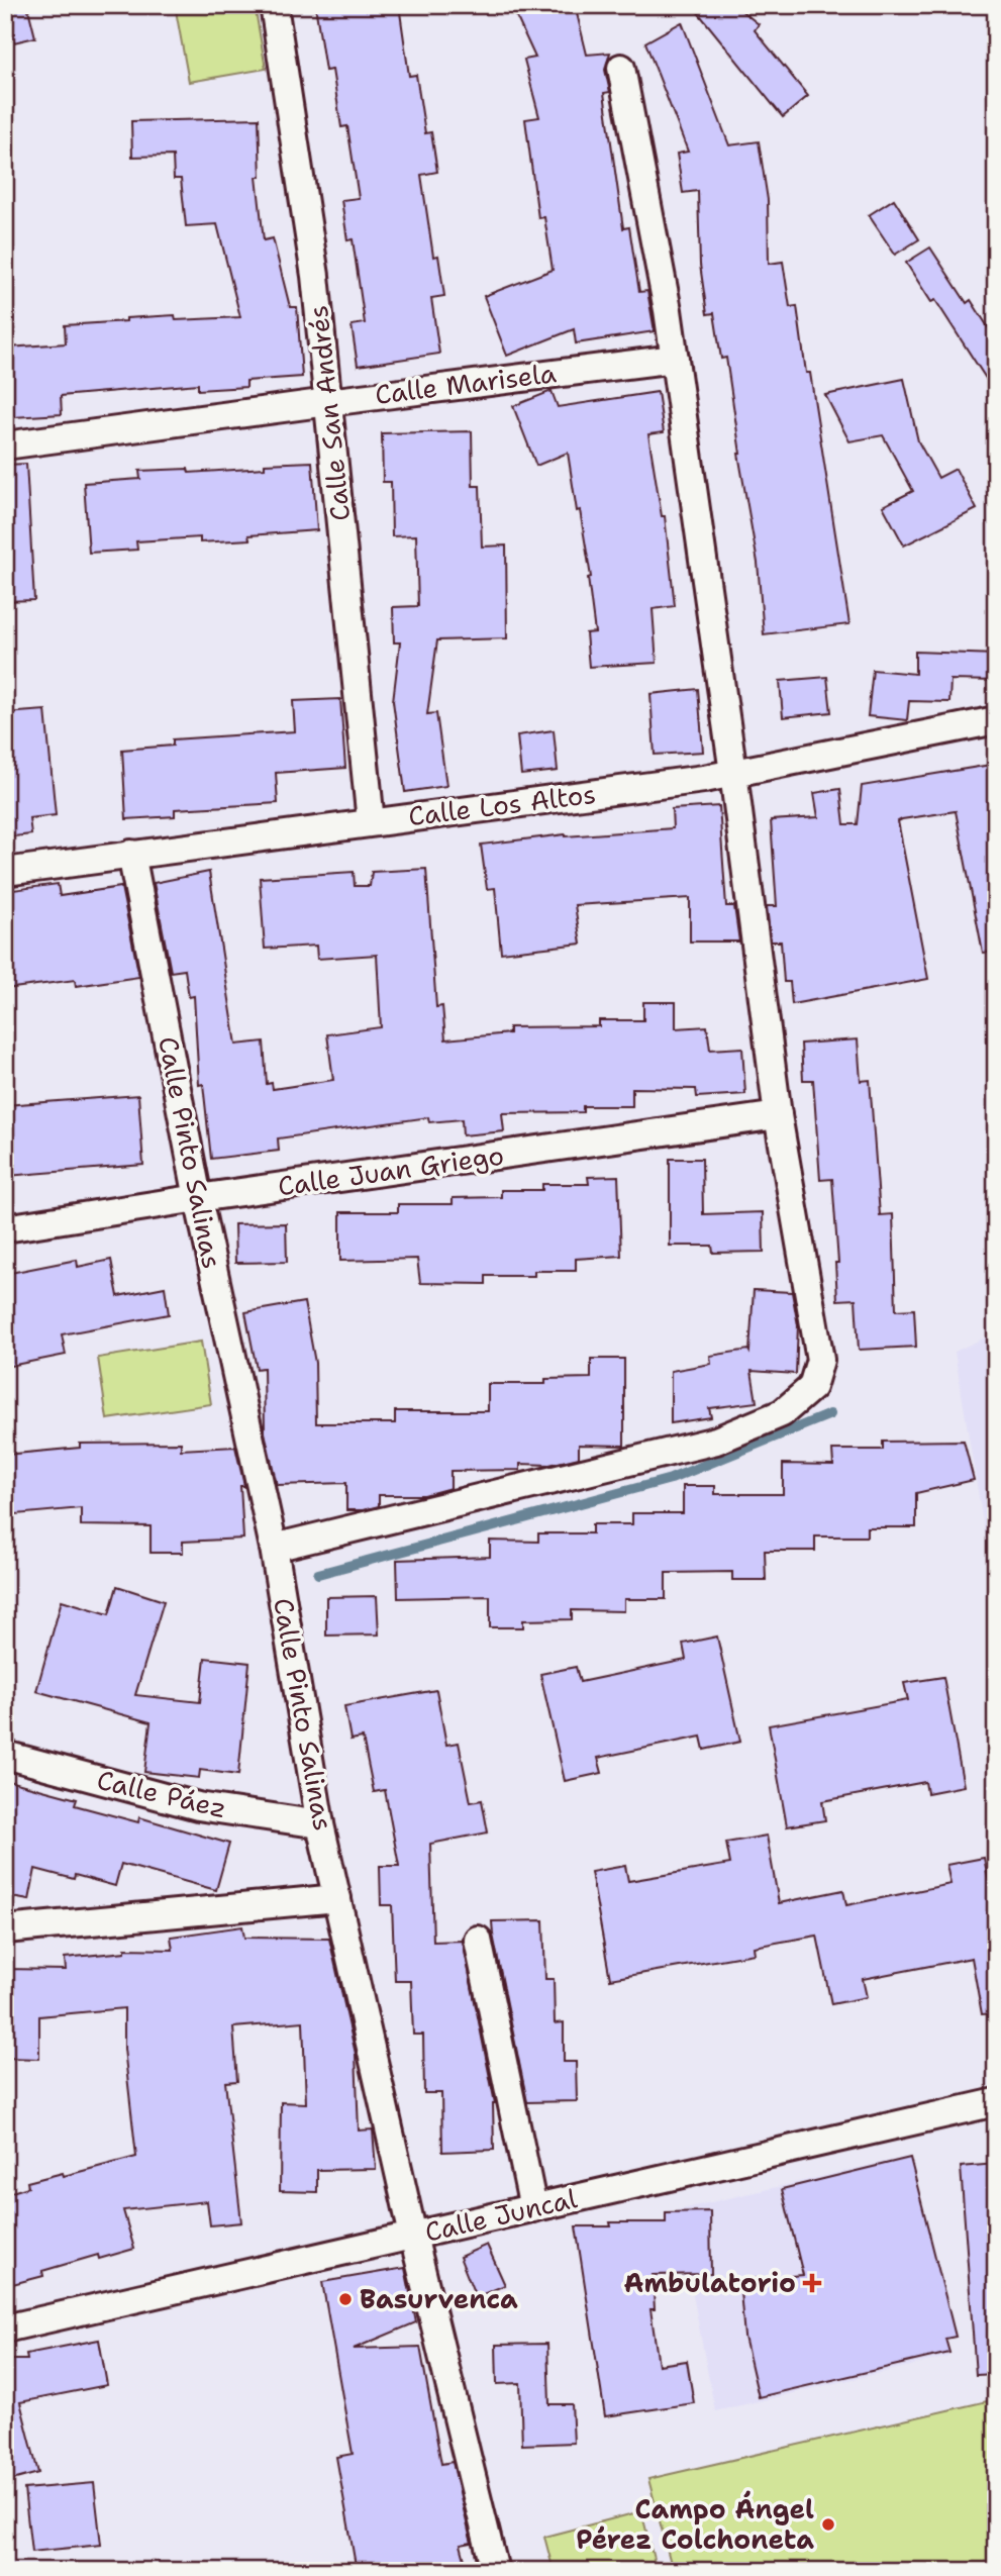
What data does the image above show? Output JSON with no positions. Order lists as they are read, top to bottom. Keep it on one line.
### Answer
{"streets":{"street":["Calle Marisela","Calle San Andrés","Calle Los Altos","Calle Pinto Salinas","Calle Juan Griego","Calle Páez","Calle Juncal"]},"crossings":[["Calle Marisela","Calle San Andrés"],["Calle San Andrés","Calle Los Altos"],["Calle Los Altos","Calle Pinto Salinas"],["Calle Pinto Salinas","Calle Juan Griego"],["Calle Pinto Salinas","Calle Páez"],["Calle Pinto Salinas","Calle Juncal"]],"places":{"health":["Ambulatorio"],"other":["Basurvenca","Campo Ángel Pérez Colchoneta"]}}
